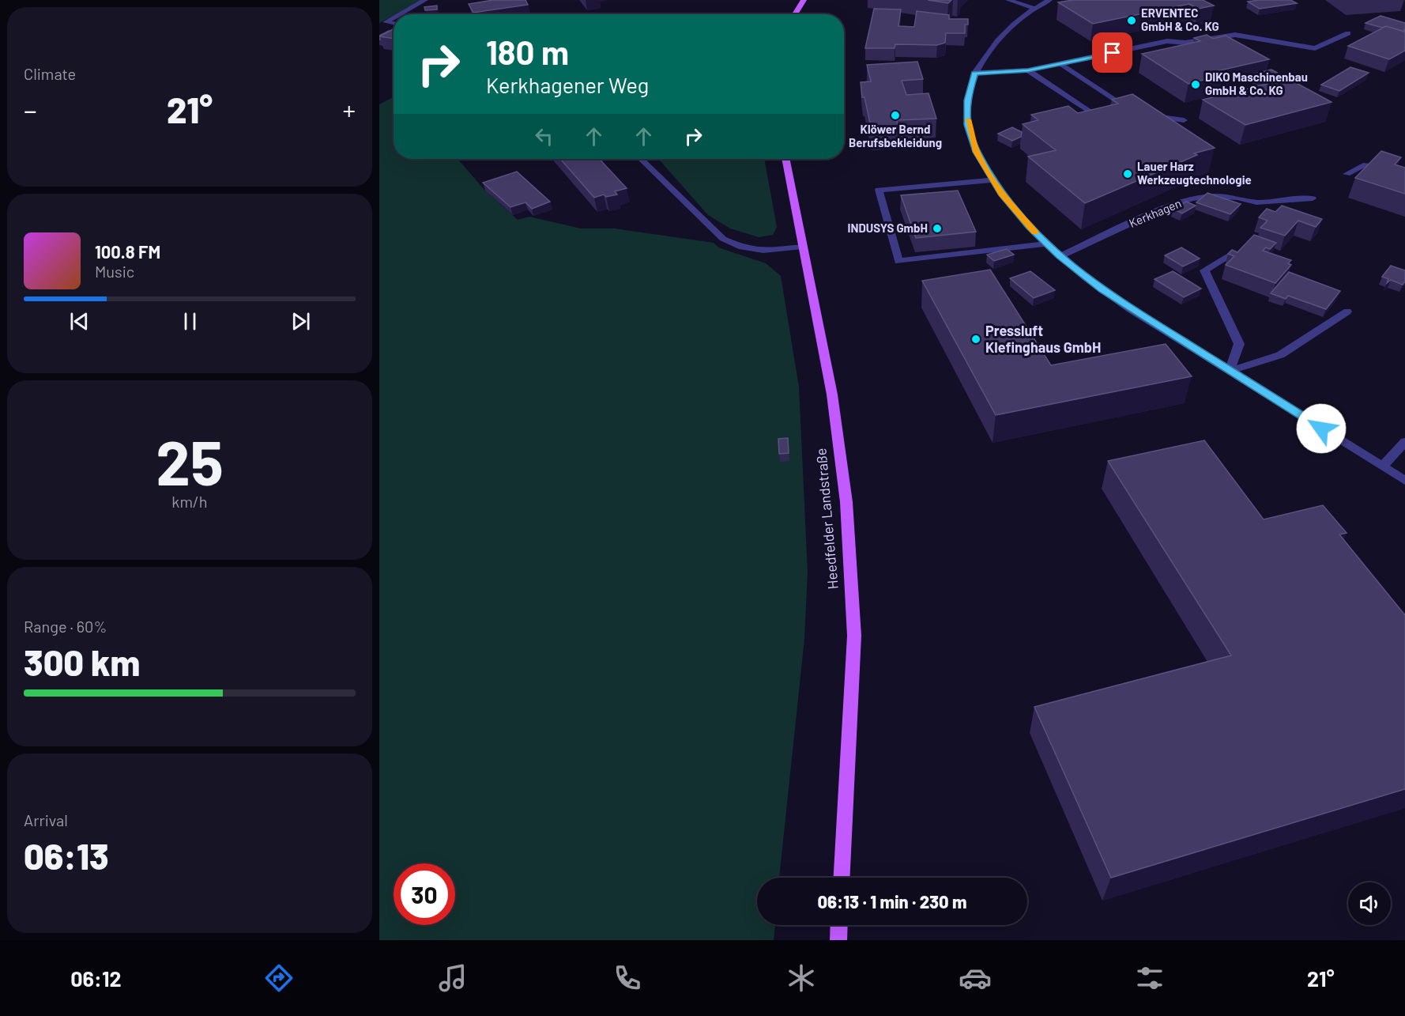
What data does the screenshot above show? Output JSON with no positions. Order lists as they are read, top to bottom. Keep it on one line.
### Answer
{"streets":{"main road":["Heedfelder Landstraße"],"street":["Kerkhagen"]},"places":["ERVENTEC GmbH & Co. KG","DIKO Maschinenbau GmbH & Co. KG","Klöwer Bernd Berufsbekleidung","Lauer Harz Werkzeugtechnologie","INDUSYS GmbH","Pressluft Klefinghaus GmbH"],"page":{"tile":["Climate",["25","km/h"],["Range · 60%","300 km"],["Arrival","06:13"]],"turn":["180 m","Kerkhagener Weg"],"heat":["−","21°","+"],"song":["100.8 FM","Music"],"limit":"30","trip":"06:13 · 1 min · 230 m","tabs":["06:12","21°"]}}
